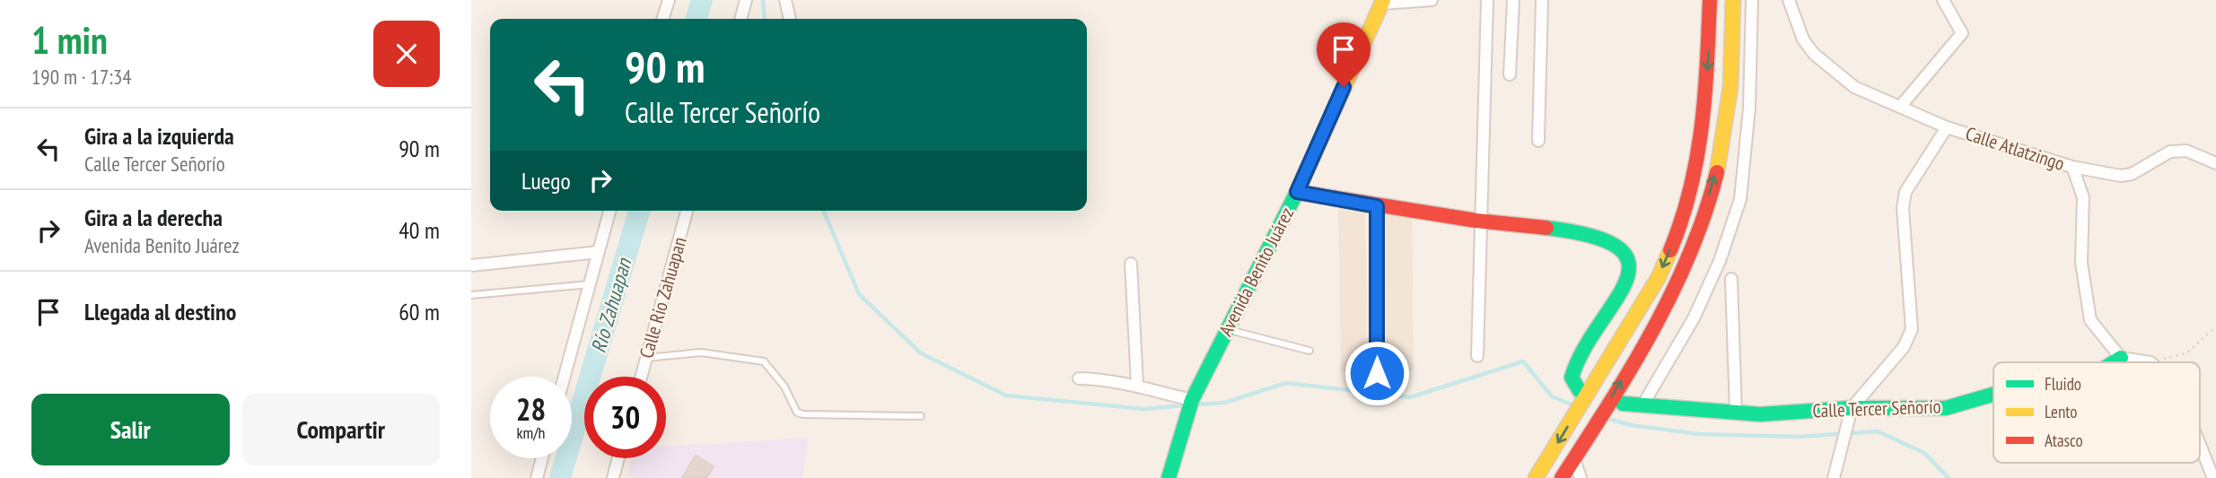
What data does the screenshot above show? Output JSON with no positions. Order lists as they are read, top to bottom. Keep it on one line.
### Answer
{"streets":{"main road":["Avenida Benito Juárez","Calle Tercer Señorío"],"street":["Calle Atlatzingo","Calle Río Zahuapan"]},"crossings":[["Calle Atlatzingo","Calle Tercer Señorío"]],"water":["Río Zahuapan"],"legend":["Fluido","Lento","Atasco"],"page":{"heading":["1 min","190 m · 17:34"],"turn":["90 m","Calle Tercer Señorío"],"list":[{"name":"Gira a la izquierda","note":"Calle Tercer Señorío","value":"90 m"},{"name":"Gira a la derecha","note":"Avenida Benito Juárez","value":"40 m"},{"name":"Llegada al destino","value":"60 m"}],"then":"Luego","speed":"28 km/h","limit":"30","buttons":["Salir","Compartir"]}}
